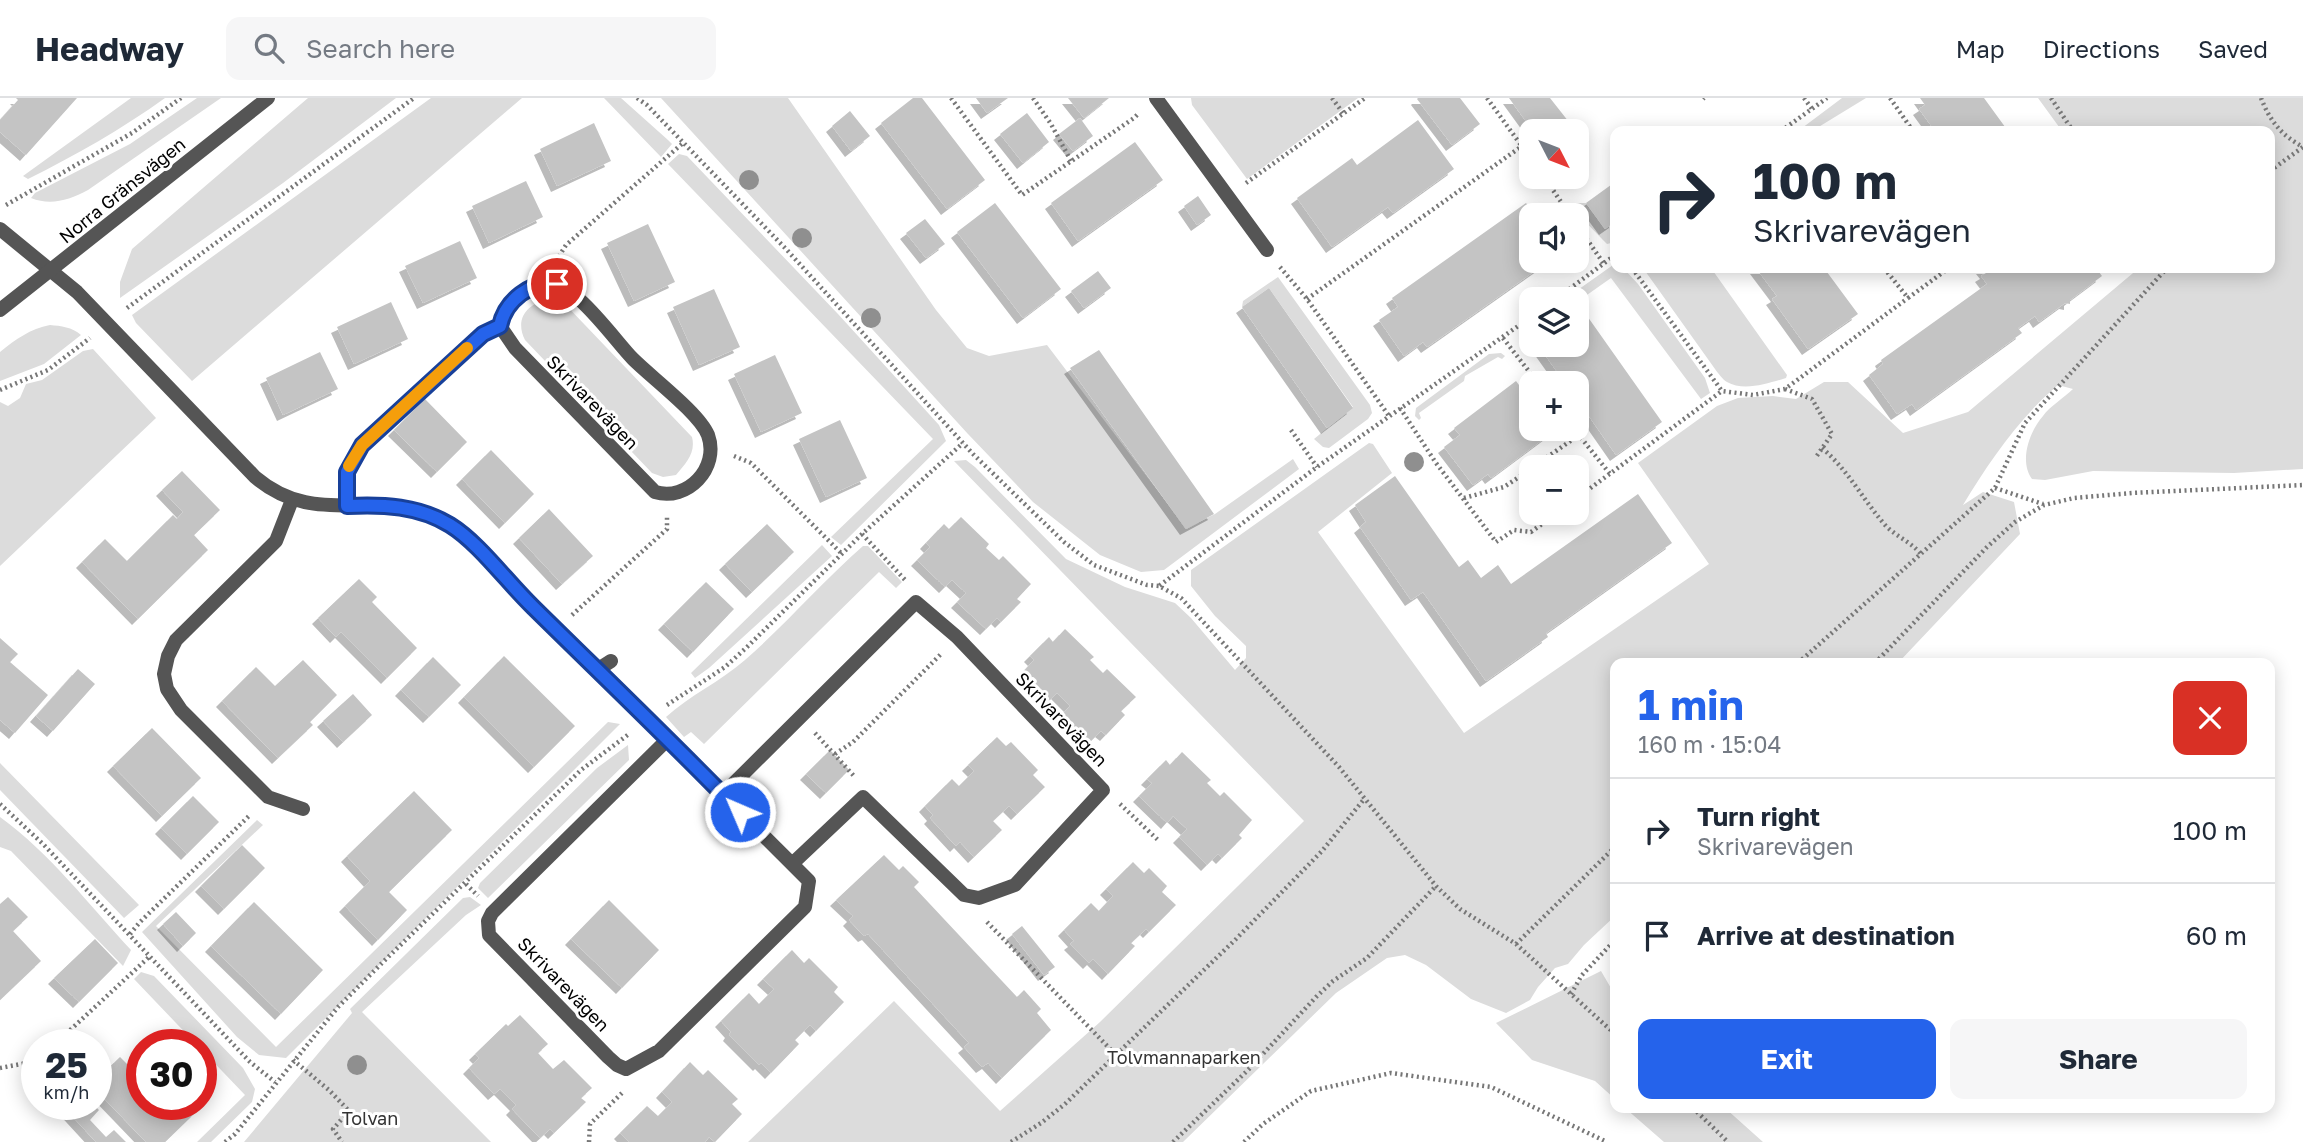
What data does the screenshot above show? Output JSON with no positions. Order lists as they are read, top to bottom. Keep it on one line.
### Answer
{"streets":{"street":["Norra Gränsvägen","Skrivarevägen"]},"parks":["Tolvmannaparken","Tolvan"],"north":"bottom right","page":{"header":"Headway","search":"Search here","nav":["Map","Directions","Saved"],"map_buttons":["+","−"],"turn":["100 m","Skrivarevägen"],"heading":["1 min","160 m · 15:04"],"list":[{"name":"Turn right","note":"Skrivarevägen","value":"100 m"},{"name":"Arrive at destination","value":"60 m"}],"buttons":["Exit","Share"],"speed":"25 km/h","limit":"30"}}
